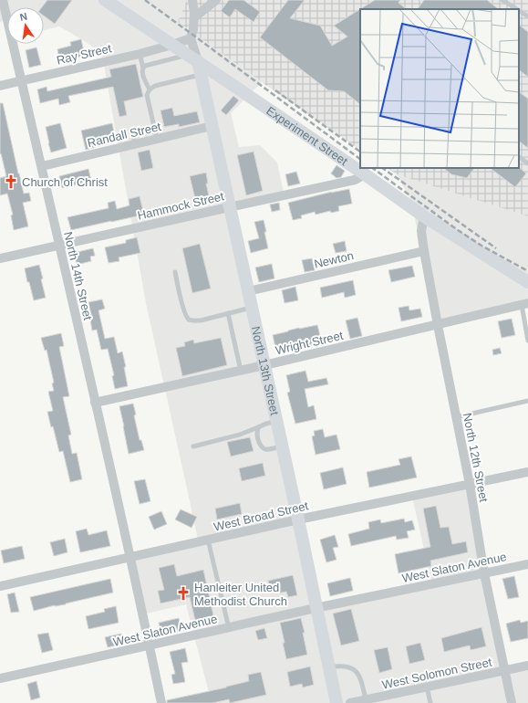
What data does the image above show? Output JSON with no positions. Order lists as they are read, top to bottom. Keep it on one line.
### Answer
{"streets":{"street":["Ray Street","Randall Street","Experiment Street","Hammock Street","Newton","North 14th Street","Wright Street","North 13th Street","North 12th Street","West Broad Street","West Slaton Avenue","West Solomon Street"]},"crossings":[["Ray Street","Experiment Street"],["Ray Street","North 14th Street"],["Randall Street","North 14th Street"],["Randall Street","North 13th Street"],["Experiment Street","Hammock Street"],["Experiment Street","North 13th Street"],["Experiment Street","North 12th Street"],["Hammock Street","North 14th Street"],["Hammock Street","North 13th Street"],["Newton","North 13th Street"],["Newton","North 12th Street"],["North 14th Street","Wright Street"],["North 14th Street","West Broad Street"],["North 14th Street","West Slaton Avenue"],["Wright Street","North 13th Street"],["Wright Street","North 12th Street"],["North 13th Street","West Broad Street"],["North 13th Street","West Slaton Avenue"],["North 12th Street","West Broad Street"],["North 12th Street","West Slaton Avenue"],["North 12th Street","West Solomon Street"]],"places":{"church":["Church of Christ","Hanleiter United Methodist Church"]},"north":"top"}
